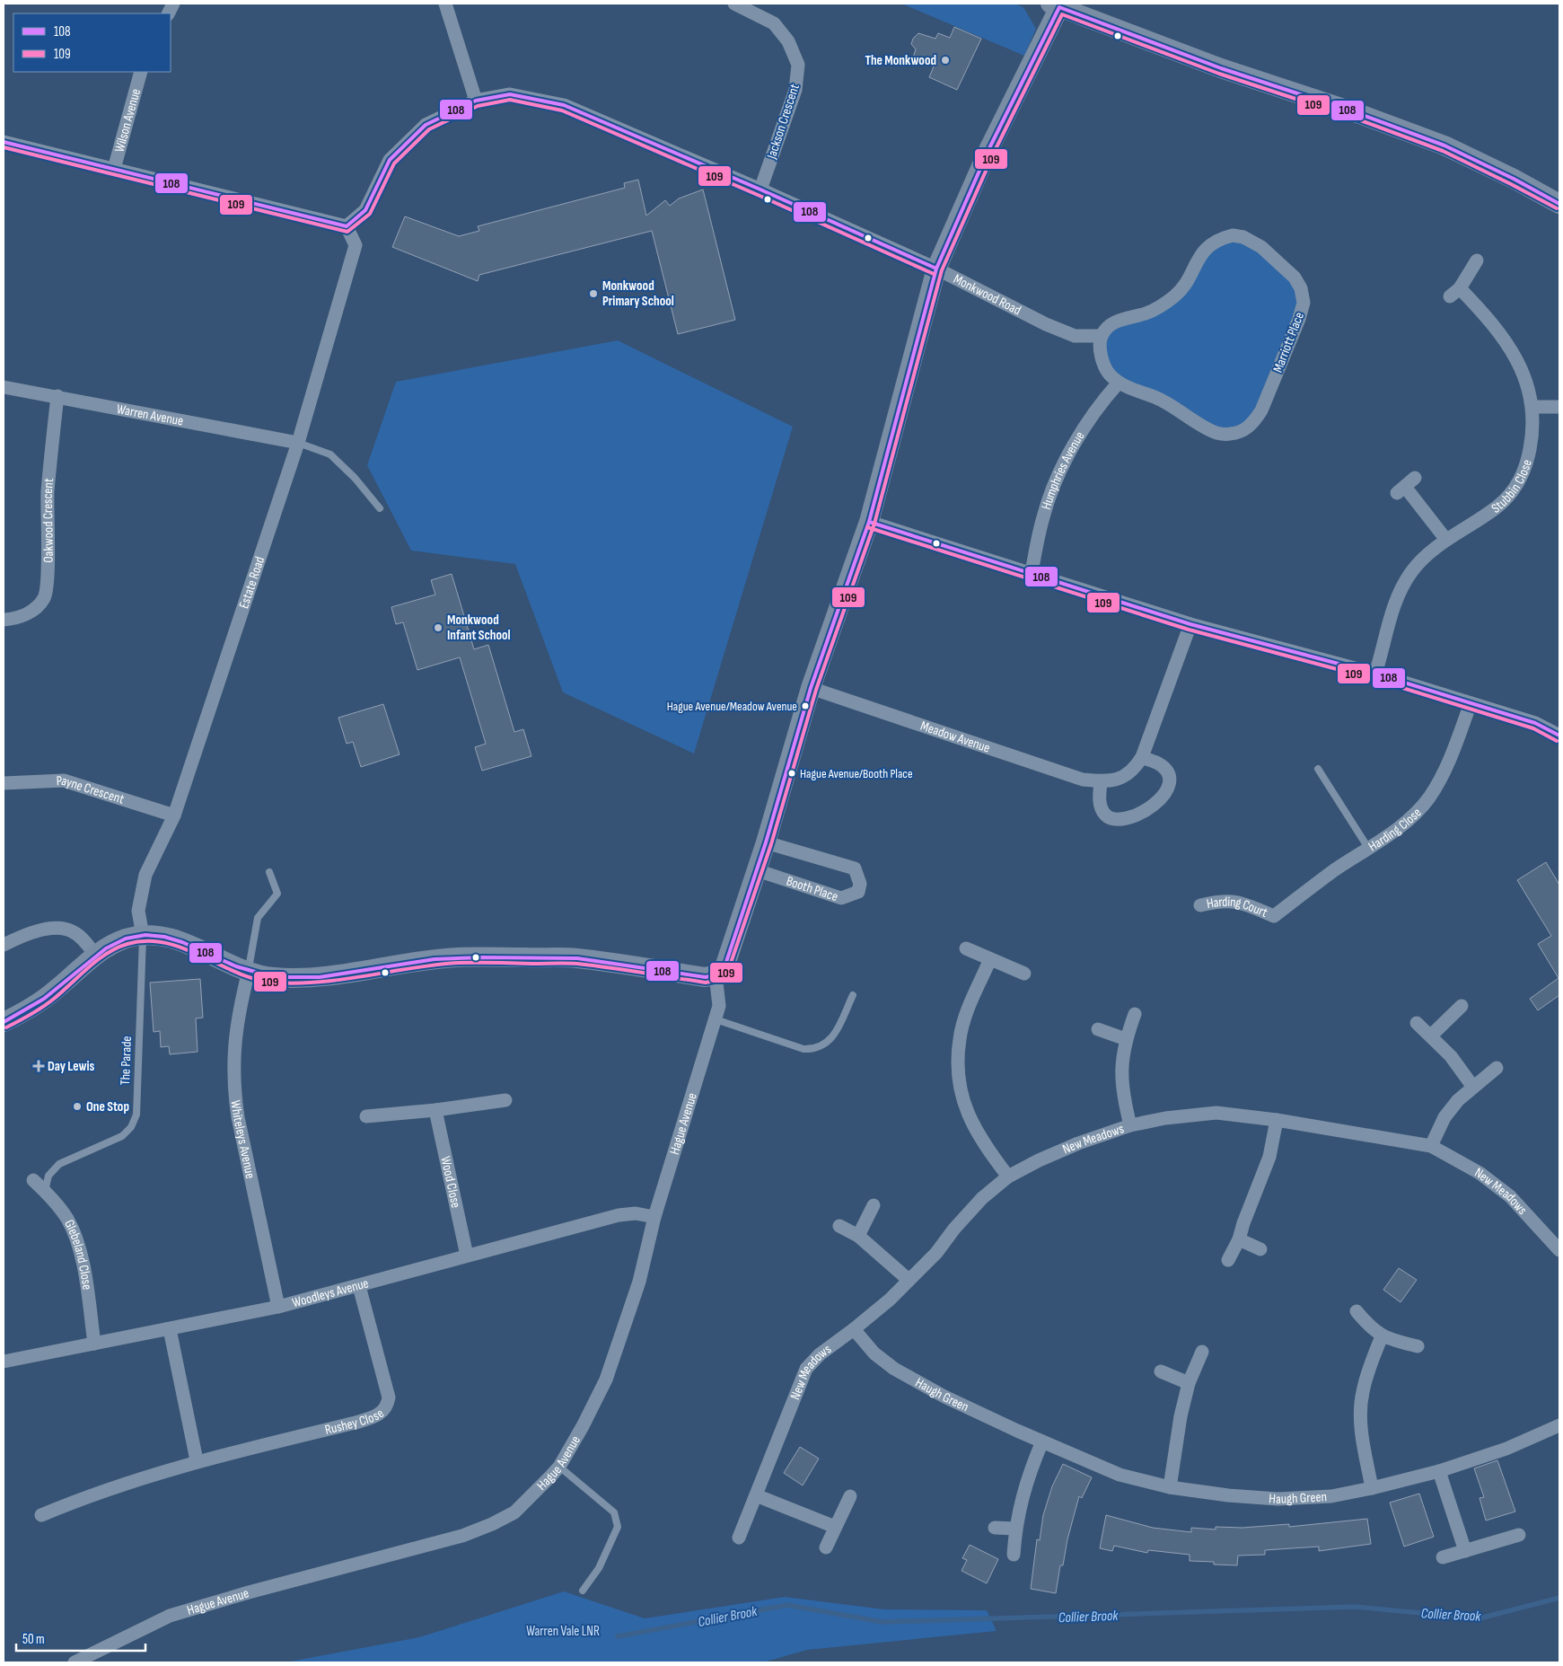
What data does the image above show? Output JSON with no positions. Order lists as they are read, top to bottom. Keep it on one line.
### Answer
{"streets":{"street":["Wilson Avenue","Jackson Crescent","Monkwood Road","Marriott Place","Warren Avenue","Humphries Avenue","Stubbin Close","Oakwood Crescent","Estate Road","Meadow Avenue","Payne Crescent","Harding Close","Booth Place","Harding Court","Hague Avenue","New Meadows","Whiteleys Avenue","Wood Close","Glebeland Close","Woodleys Avenue","Haugh Green","Rushey Close"],"lane":["The Parade"]},"crossings":[["Jackson Crescent","Monkwood Road"],["Monkwood Road","Marriott Place"],["Monkwood Road","Estate Road"],["Marriott Place","Humphries Avenue"],["Warren Avenue","Oakwood Crescent"],["Warren Avenue","Estate Road"],["Estate Road","Payne Crescent"],["Estate Road","The Parade"],["Harding Close","Harding Court"],["The Parade","Glebeland Close"],["Hague Avenue","Woodleys Avenue"],["New Meadows","Haugh Green"],["Whiteleys Avenue","Woodleys Avenue"],["Wood Close","Woodleys Avenue"],["Glebeland Close","Woodleys Avenue"],["Woodleys Avenue","Rushey Close"]],"water":["Collier Brook"],"parks":["Warren Vale LNR"],"places":{"other":["The Monkwood","Monkwood Primary School","Monkwood Infant School","Hague Avenue/Meadow Avenue","Hague Avenue/Booth Place","One Stop"],"health":["Day Lewis"]},"lines":["transit line 108","transit line 109"],"legend":["108","109"],"scale_bar":"50 m"}
